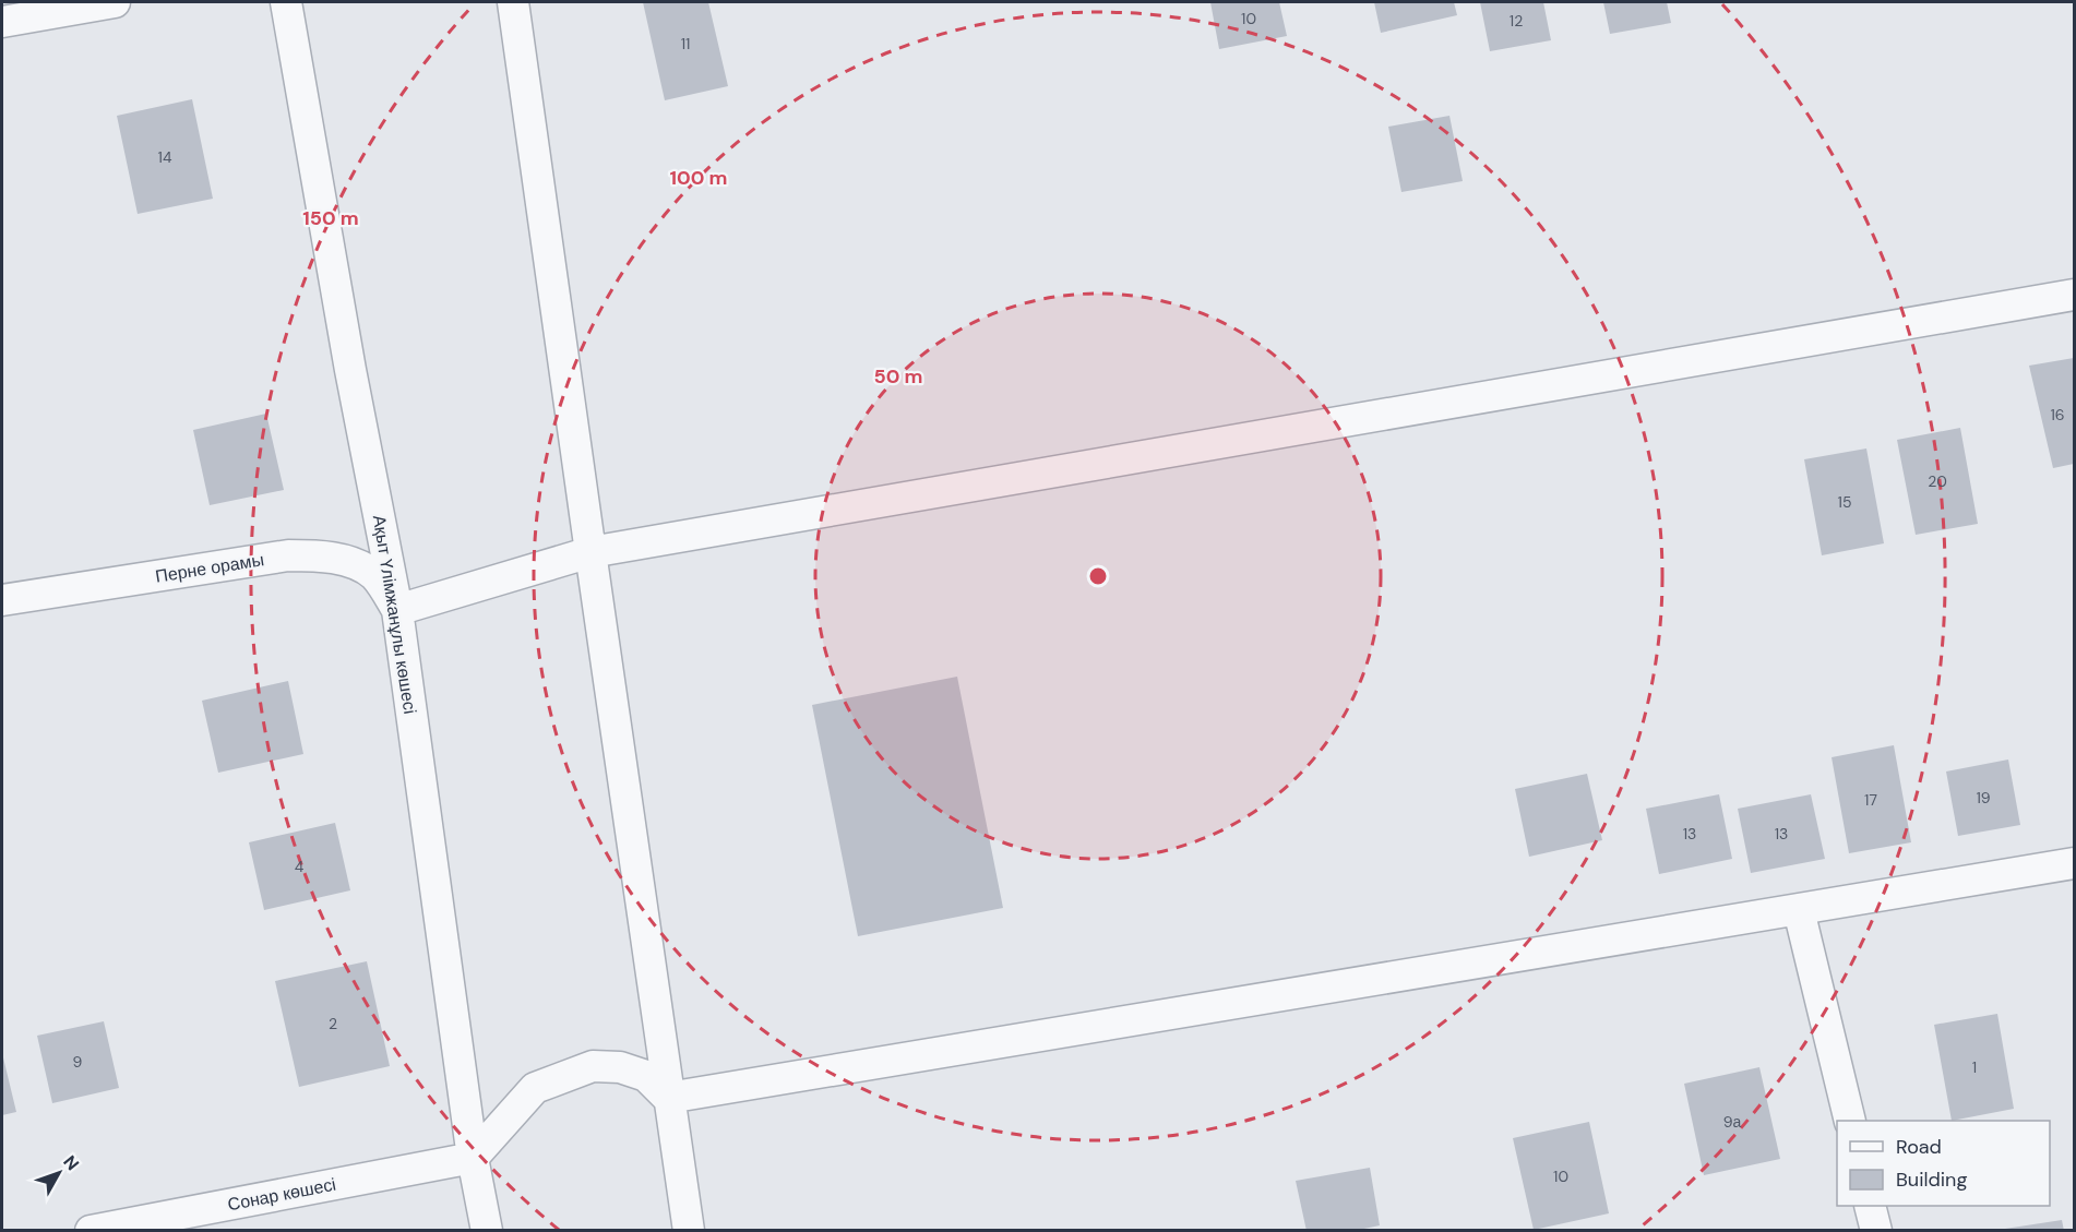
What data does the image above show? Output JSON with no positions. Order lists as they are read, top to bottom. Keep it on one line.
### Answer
{"streets":{"street":["Перне орамы","Ақыт Үлімжанұлы көшесі","Сонар көшесі"]},"crossings":[["Перне орамы","Ақыт Үлімжанұлы көшесі"],["Ақыт Үлімжанұлы көшесі","Сонар көшесі"]],"house_numbers":["10","12","11","14","16","20","15","19","17","13","13","4","2","9","1","9а","10"],"legend":["Road","Building"],"north":"top right","rings":["100 m","150 m","50 m"]}
